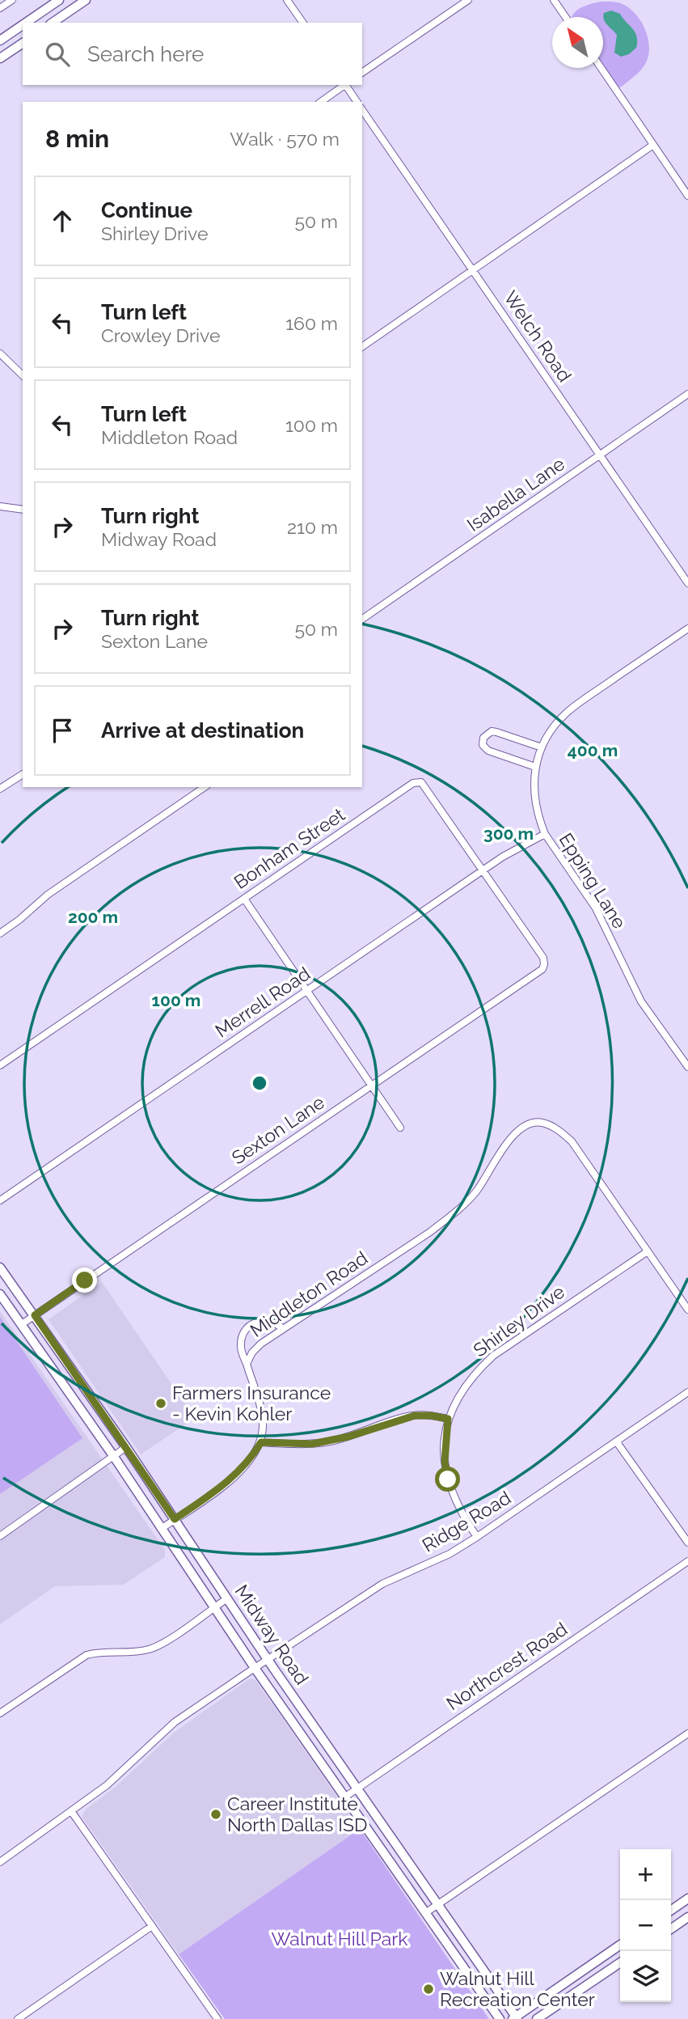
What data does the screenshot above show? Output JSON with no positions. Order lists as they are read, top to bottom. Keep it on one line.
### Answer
{"streets":{"main road":["Midway Road"],"street":["Welch Road","Isabella Lane","Bonham Street","Epping Lane","Merrell Road","Sexton Lane","Middleton Road","Shirley Drive","Ridge Road","Northcrest Road"]},"crossings":[["Welch Road","Isabella Lane"],["Bonham Street","Merrell Road"],["Bonham Street","Sexton Lane"],["Epping Lane","Merrell Road"],["Sexton Lane","Midway Road"],["Middleton Road","Shirley Drive"],["Shirley Drive","Ridge Road"],["Ridge Road","Midway Road"],["Midway Road","Northcrest Road"]],"parks":["Walnut Hill Park"],"places":["Farmers Insurance - Kevin Kohler","Career Institute North Dallas ISD","Walnut Hill Recreation Center"],"north":"top left","page":{"search":"Search here","heading":["8 min","Walk · 570 m"],"list":[["Continue","Shirley Drive","50 m"],["Turn left","Crowley Drive","160 m"],["Turn left","Middleton Road","100 m"],["Turn right","Midway Road","210 m"],["Turn right","Sexton Lane","50 m"],"Arrive at destination"],"map_buttons":["+","−"]},"rings":["400 m","300 m","200 m","100 m"]}
